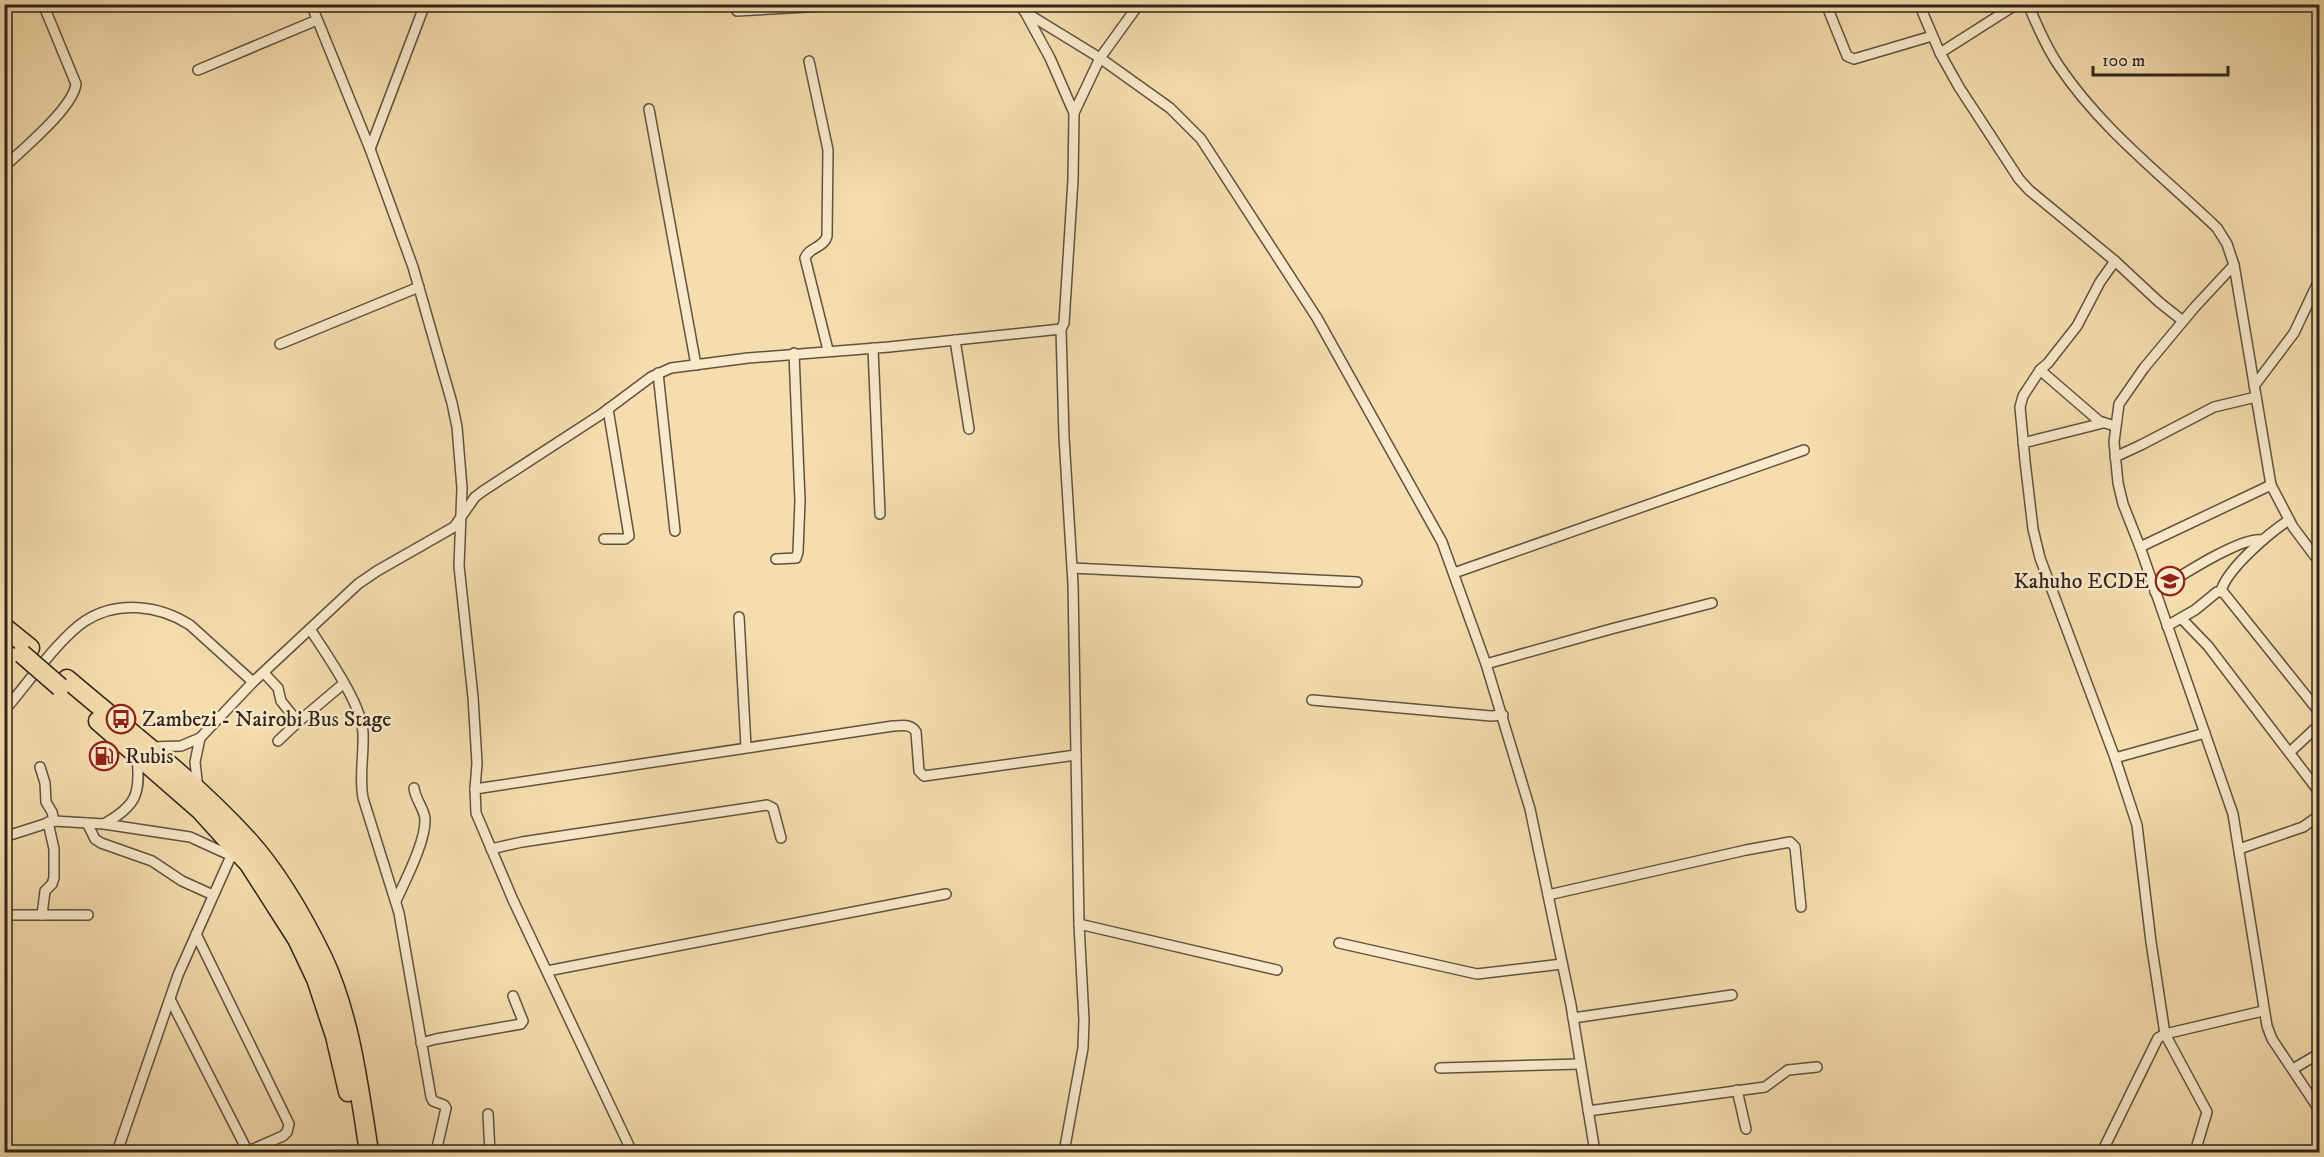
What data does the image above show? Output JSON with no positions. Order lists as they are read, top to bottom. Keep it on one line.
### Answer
{"places":{"school or university":["Kahuho ECDE"],"bus stop":["Zambezi - Nairobi Bus Stage"],"fuel station":["Rubis"]},"scale_bar":"100 m"}
